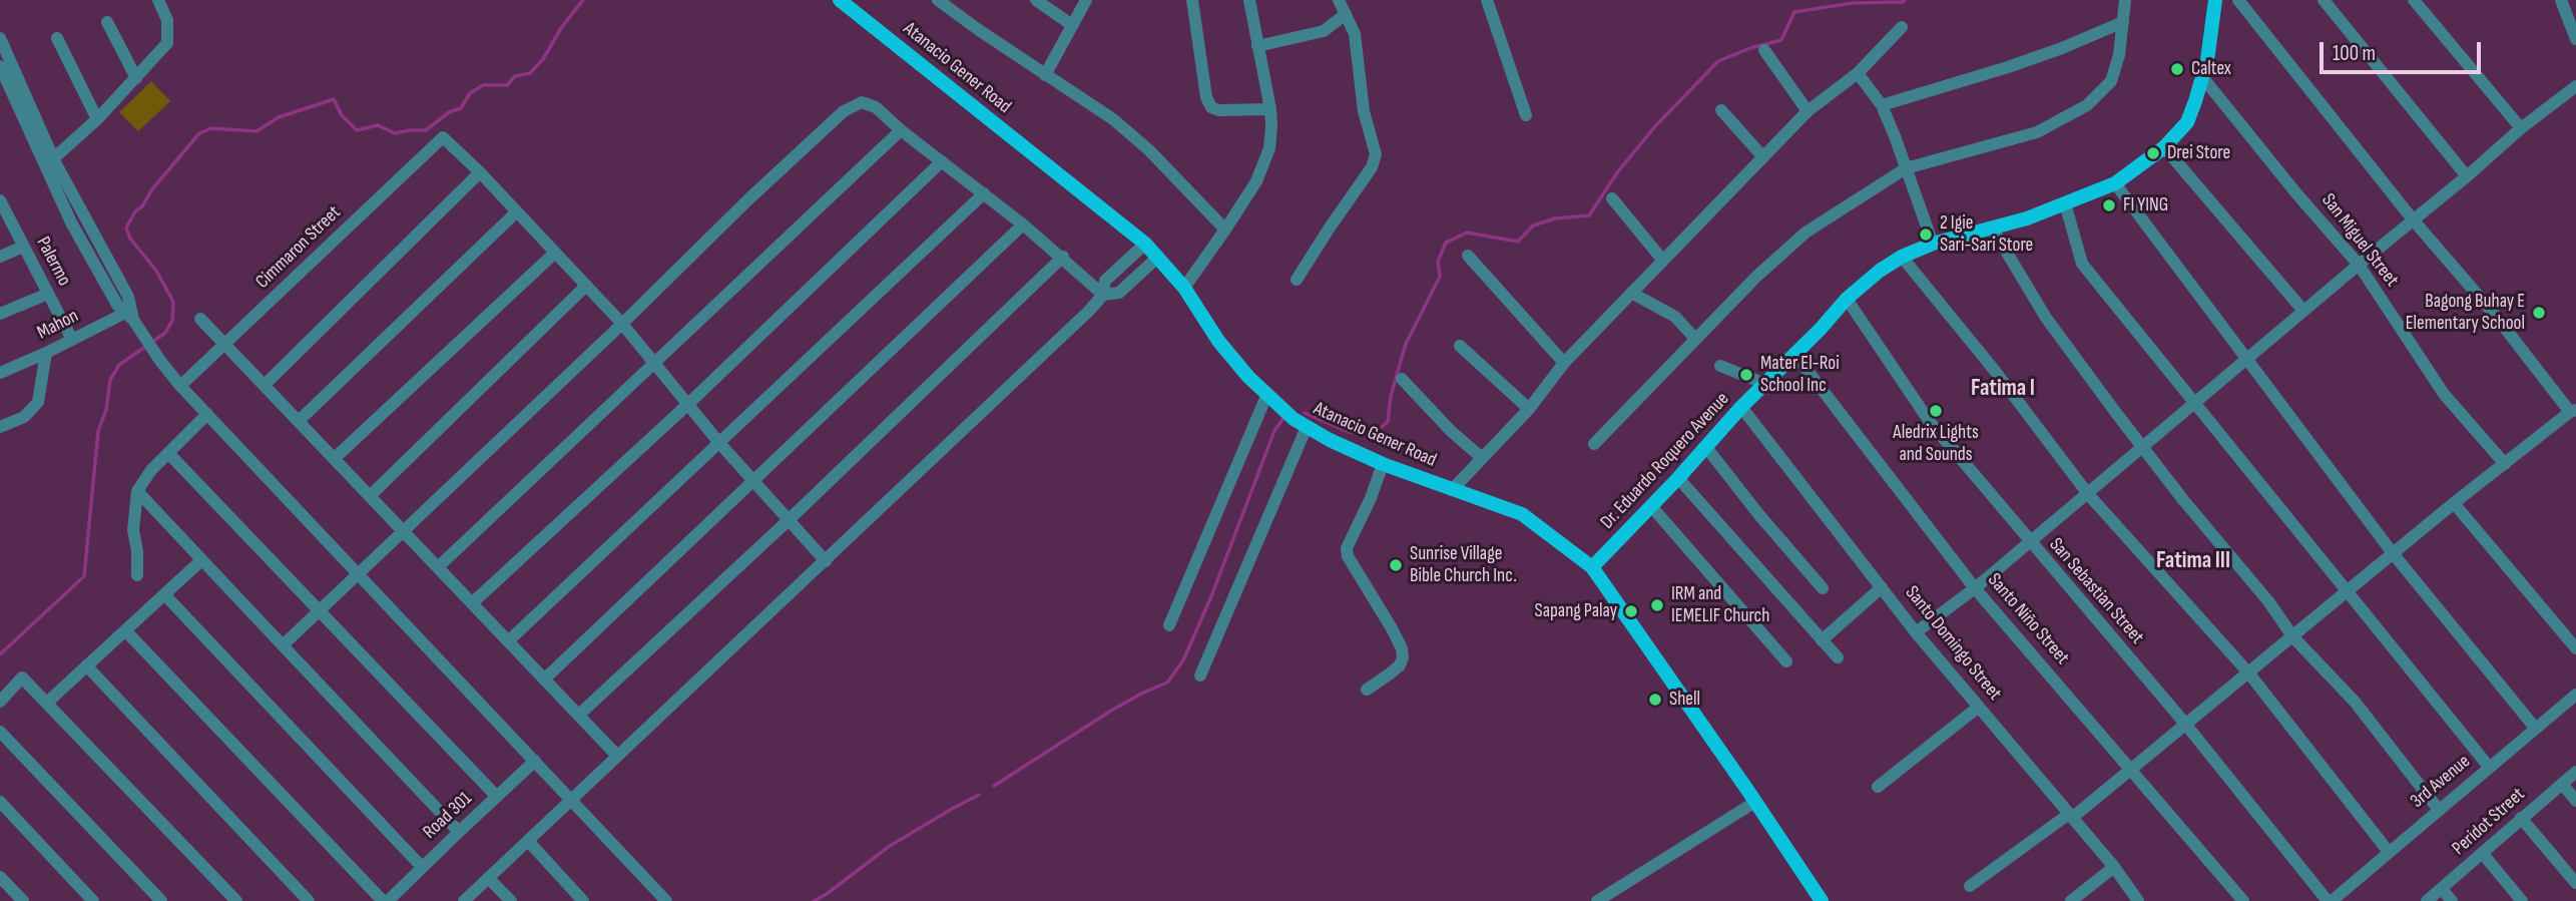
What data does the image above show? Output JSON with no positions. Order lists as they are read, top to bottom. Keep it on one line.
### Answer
{"streets":{"main road":["Atanacio Gener Road","Dr. Eduardo Roquero Avenue"],"street":["San Miguel Street","Cimmaron Street","Palermo","Mahon","San Sebastian Street","Santo Niño Street","Santo Domingo Street","3rd Avenue","Road 301","Peridot Street"]},"crossings":[["Atanacio Gener Road","Dr. Eduardo Roquero Avenue"],["San Miguel Street","Dr. Eduardo Roquero Avenue"],["Palermo","Mahon"],["Dr. Eduardo Roquero Avenue","San Sebastian Street"],["Dr. Eduardo Roquero Avenue","Santo Niño Street"],["Dr. Eduardo Roquero Avenue","Santo Domingo Street"],["San Sebastian Street","3rd Avenue"]],"districts":["Fatima I","Fatima III"],"places":["Caltex","Drei Store","FI YING","2 Igie Sari-Sari Store","Bagong Buhay E Elementary School","Mater El-Roi School Inc","Aledrix Lights and Sounds","Sunrise Village Bible Church Inc.","IRM and IEMELIF Church","Sapang Palay","Shell"],"scale_bar":"100 m"}
